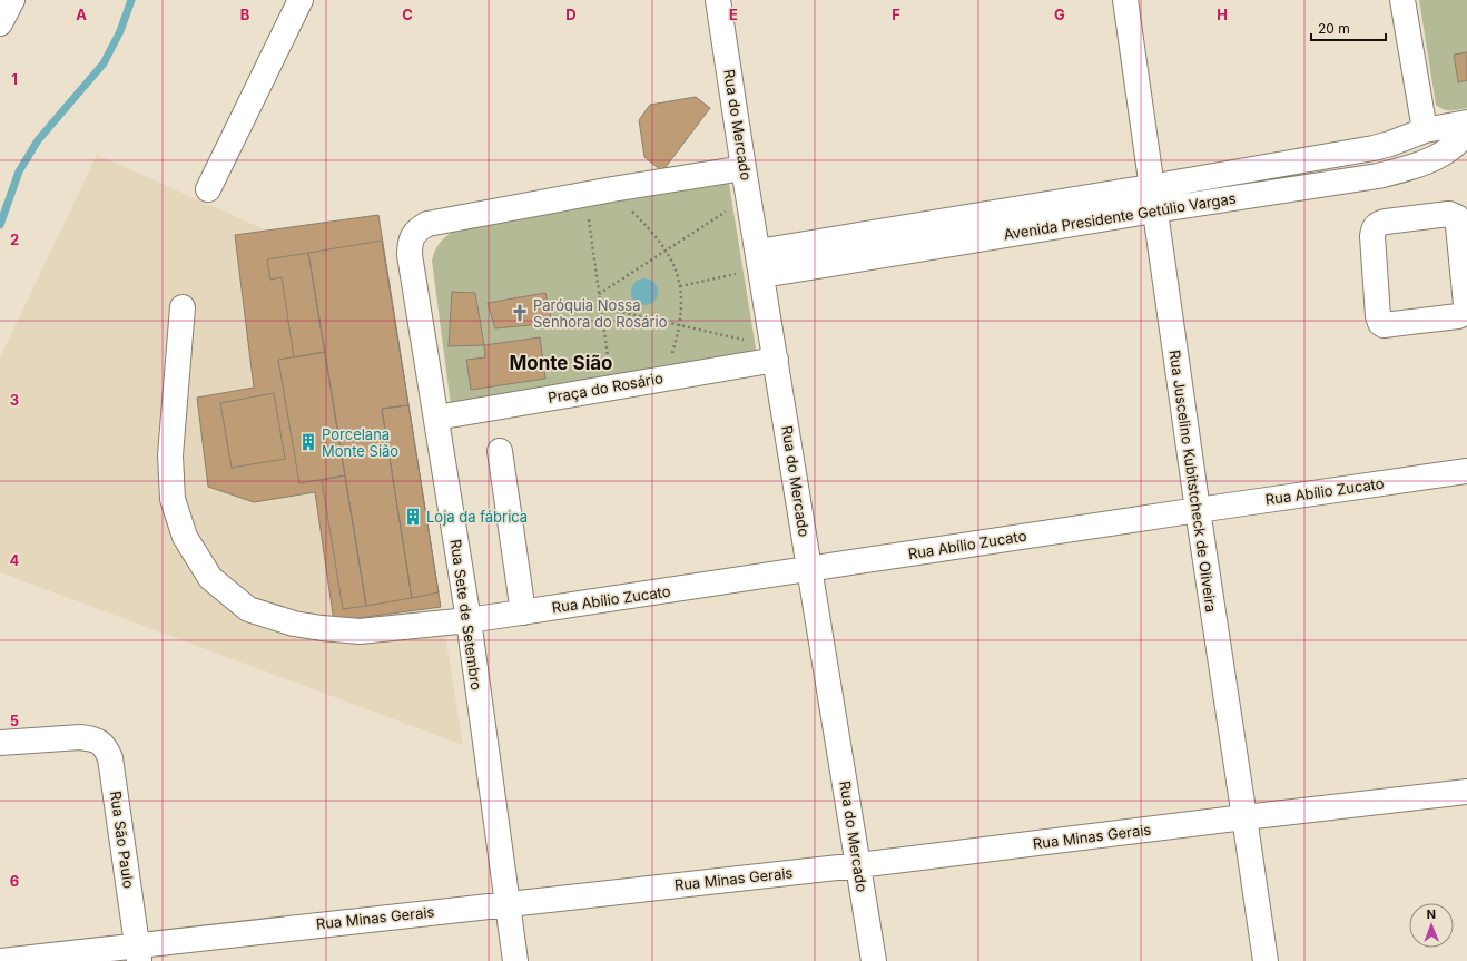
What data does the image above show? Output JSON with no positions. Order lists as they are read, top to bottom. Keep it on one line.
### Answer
{"streets":{"street":["Rua do Mercado","Avenida Presidente Getúlio Vargas","Praça do Rosário","Rua Juscelino Kubitstcheck de Oliveira","Rua Abílio Zucato","Rua Sete de Setembro","Rua Minas Gerais","Rua São Paulo"]},"crossings":[["Rua do Mercado","Avenida Presidente Getúlio Vargas"],["Rua do Mercado","Praça do Rosário"],["Rua do Mercado","Rua Abílio Zucato"],["Rua do Mercado","Rua Minas Gerais"],["Avenida Presidente Getúlio Vargas","Rua Juscelino Kubitstcheck de Oliveira"],["Praça do Rosário","Rua Sete de Setembro"],["Rua Juscelino Kubitstcheck de Oliveira","Rua Abílio Zucato"],["Rua Juscelino Kubitstcheck de Oliveira","Rua Minas Gerais"],["Rua Abílio Zucato","Rua Sete de Setembro"],["Rua Sete de Setembro","Rua Minas Gerais"],["Rua Minas Gerais","Rua São Paulo"]],"districts":["Monte Sião"],"places":{"church":["Paróquia Nossa Senhora do Rosário"],"building":["Porcelana Monte Sião","Loja da fábrica"]},"scale_bar":"20 m","north":"top","grid":{"columns":["A","B","C","D","E","F","G","H"],"rows":["1","2","3","4","5","6"]}}
